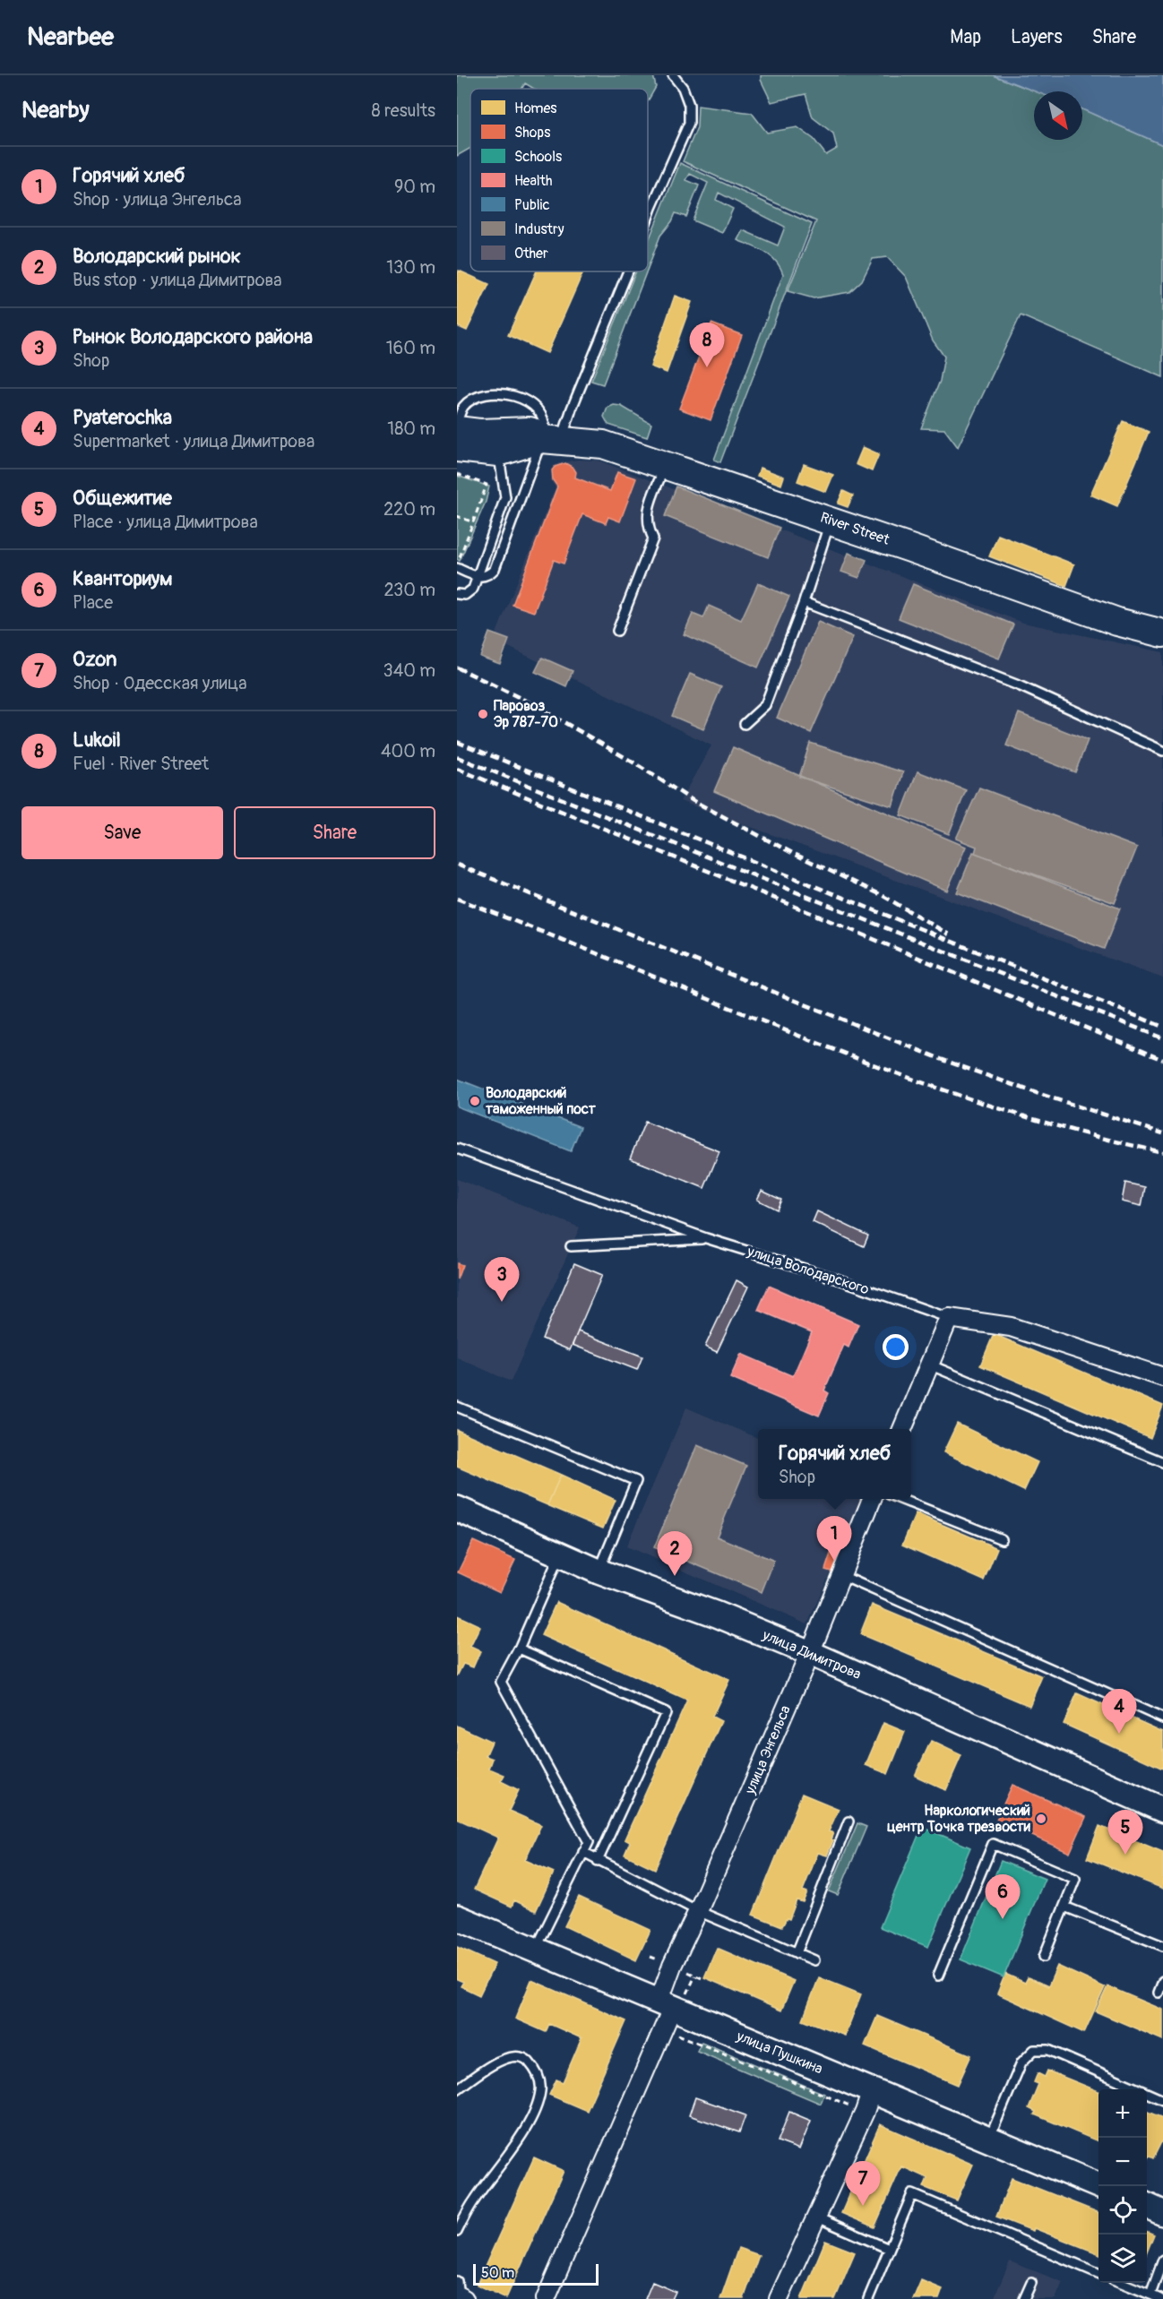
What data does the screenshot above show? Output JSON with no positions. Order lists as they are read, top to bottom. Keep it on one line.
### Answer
{"streets":{"main road":["River Street","улица Димитрова","улица Пушкина"],"street":["улица Володарского","улица Энгельса"]},"crossings":[["улица Димитрова","улица Энгельса"],["улица Энгельса","улица Пушкина"]],"places":["Паровоз Эр 787-70","Володарский таможенный пост","Наркологический центр Точка трезвости"],"legend":["Homes","Shops","Schools","Health","Public","Industry","Other"],"scale_bar":"50 m","north":"bottom right","page":{"header":"Nearbee","nav":["Map","Layers","Share"],"heading":["Nearby","8 results"],"list":[{"mark":"1","name":"Горячий хлеб","note":"Shop · улица Энгельса","value":"90 m"},{"mark":"2","name":"Володарский рынок","note":"Bus stop · улица Димитрова","value":"130 m"},{"mark":"3","name":"Рынок Володарского района","note":"Shop","value":"160 m"},{"mark":"4","name":"Pyaterochka","note":"Supermarket · улица Димитрова","value":"180 m"},{"mark":"5","name":"Общежитие","note":"Place · улица Димитрова","value":"220 m"},{"mark":"6","name":"Кванториум","note":"Place","value":"230 m"},{"mark":"7","name":"Ozon","note":"Shop · Одесская улица","value":"340 m"},{"mark":"8","name":"Lukoil","note":"Fuel · River Street","value":"400 m"}],"pins":["8","3","1","2","4","5","6","7"],"buttons":["Save","Share"],"popup":["Горячий хлеб","Shop"],"map_buttons":["+","−"],"scale":"50 m"}}
